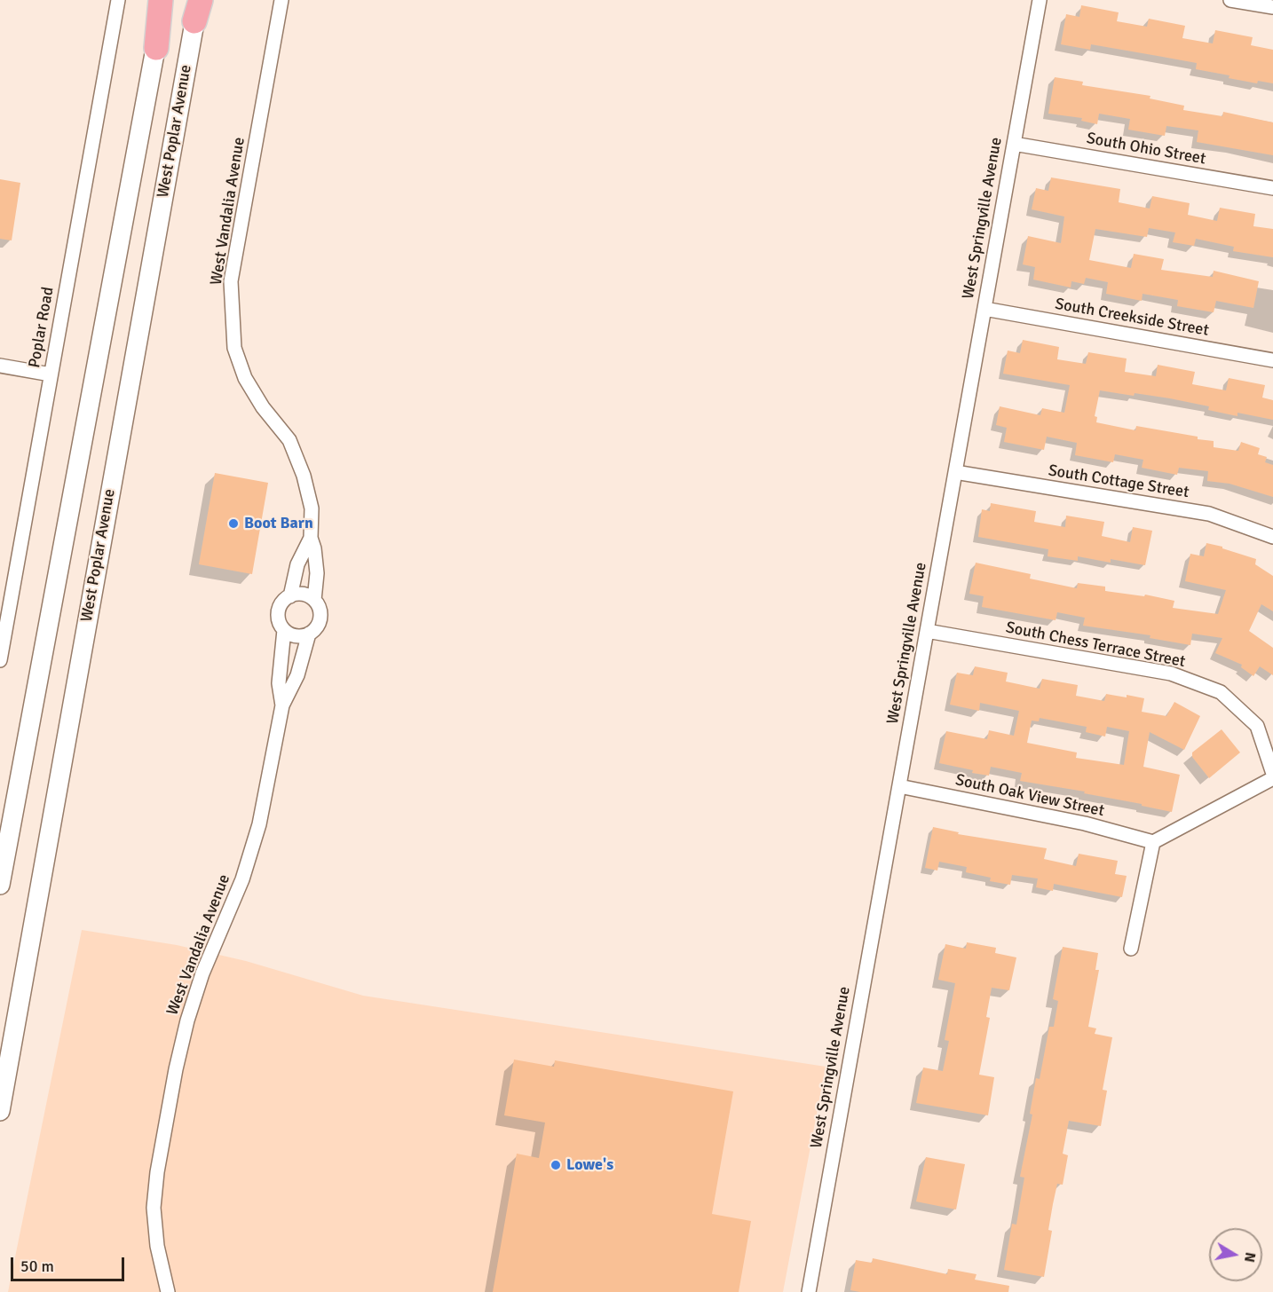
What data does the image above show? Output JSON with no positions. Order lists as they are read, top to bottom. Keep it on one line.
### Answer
{"streets":{"main road":["West Poplar Avenue"],"street":["South Ohio Street","West Vandalia Avenue","West Springville Avenue","South Creekside Street","Poplar Road","South Cottage Street","South Chess Terrace Street","South Oak View Street"]},"crossings":[["South Ohio Street","West Springville Avenue"],["West Springville Avenue","South Creekside Street"],["West Springville Avenue","South Cottage Street"],["West Springville Avenue","South Chess Terrace Street"],["West Springville Avenue","South Oak View Street"]],"places":["Boot Barn","Lowe's"],"scale_bar":"50 m","north":"right"}
